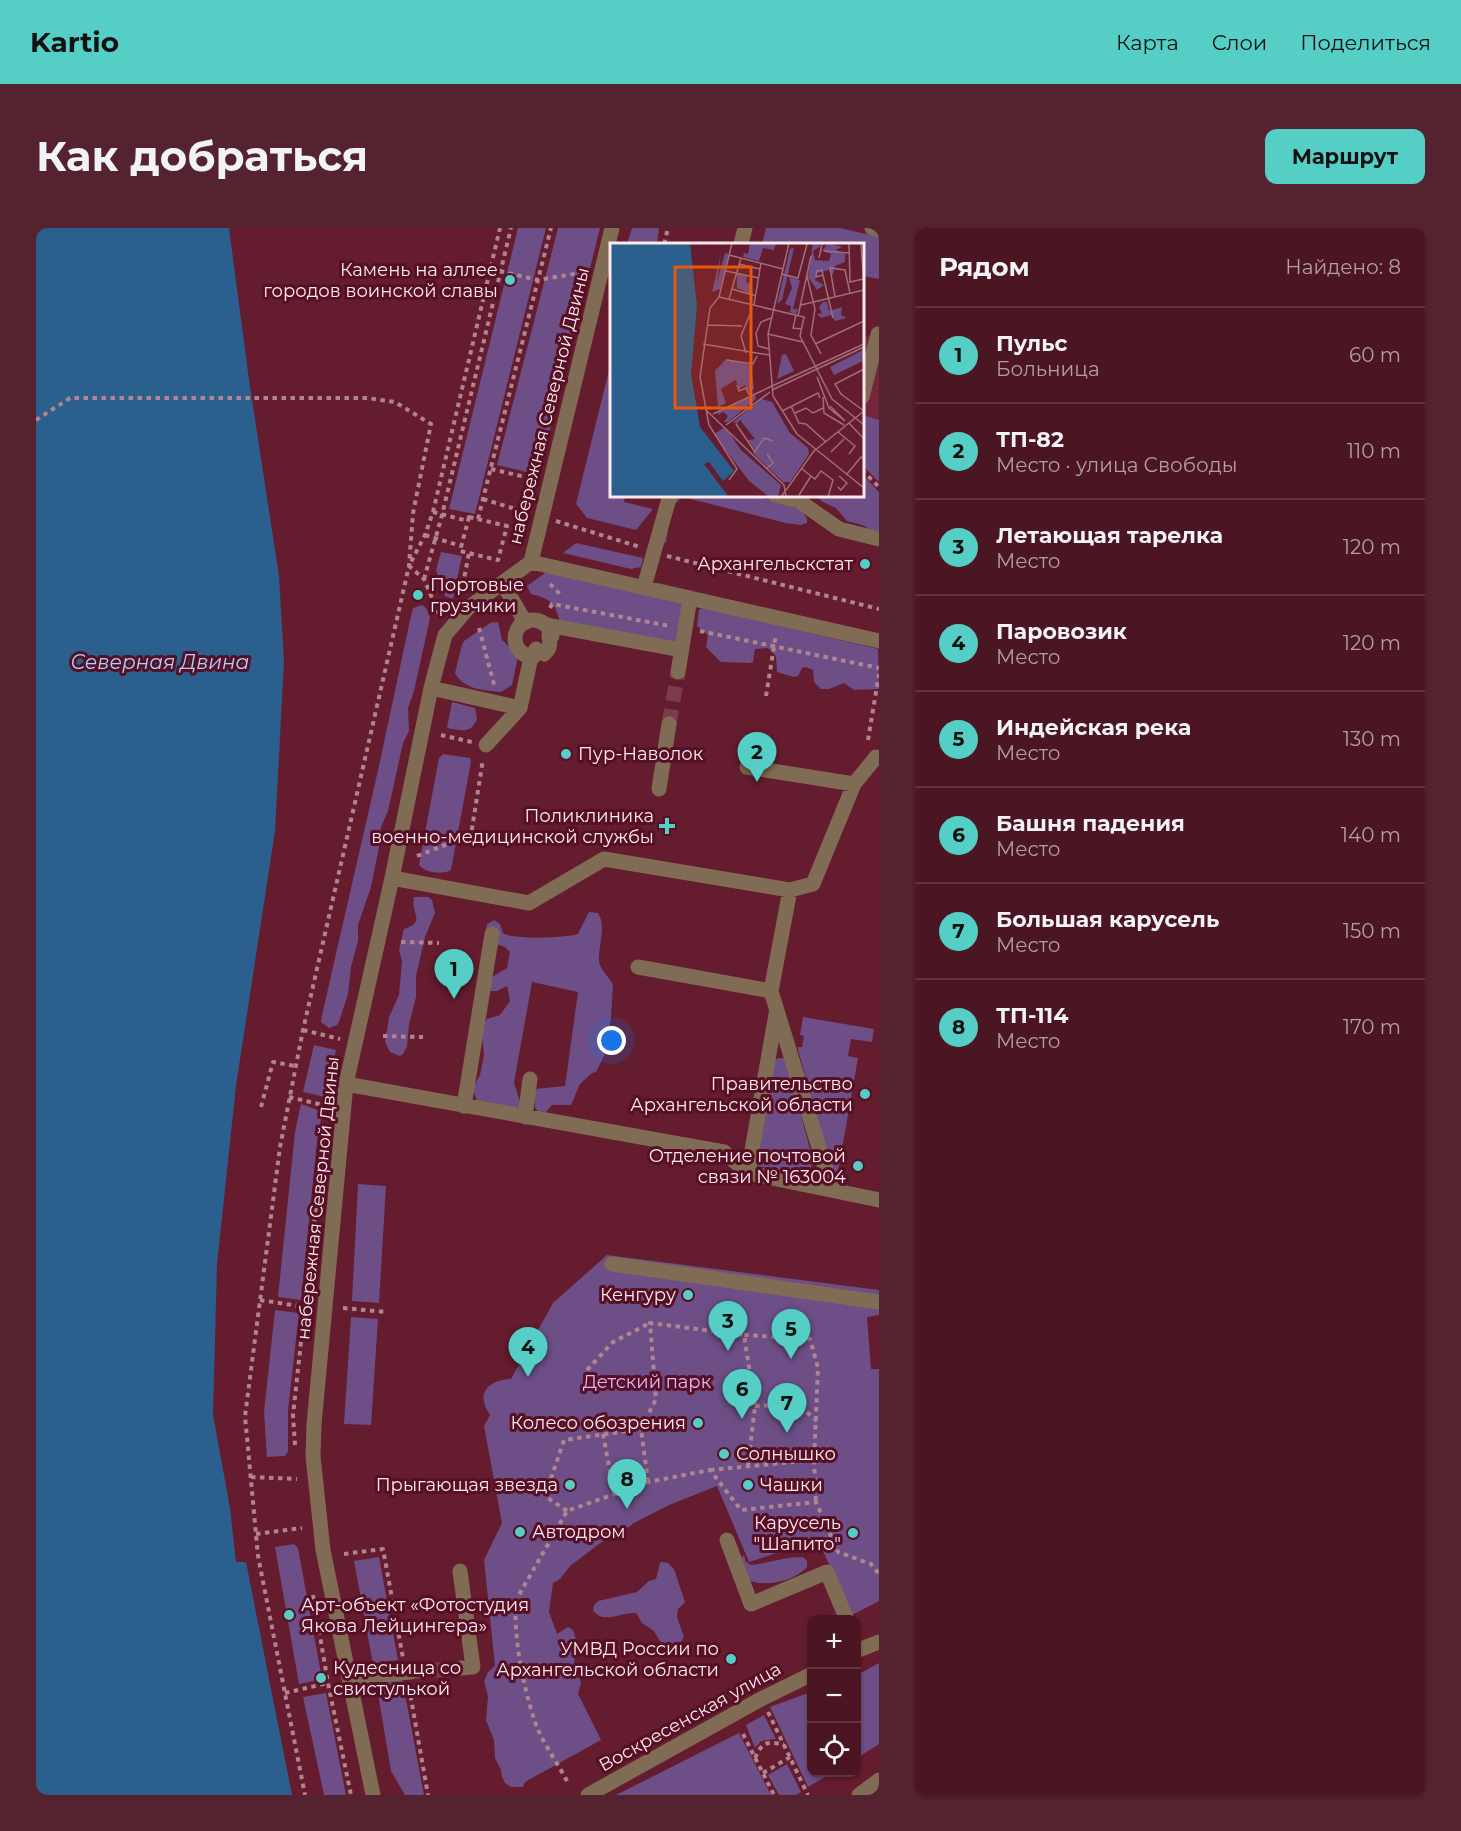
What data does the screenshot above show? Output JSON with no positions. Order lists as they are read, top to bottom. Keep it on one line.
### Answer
{"streets":{"street":["набережная Северной Двины","Воскресенская улица"]},"water":["Северная Двина"],"parks":["Детский парк"],"places":{"other":["Камень на аллее городов воинской славы","Архангельскстат","Портовые грузчики","Пур-Наволок","Правительство Архангельской области","Отделение почтовой связи № 163004","Кенгуру","Колесо обозрения","Солнышко","Прыгающая звезда","Чашки","Автодром","Карусель \"Шапито\"","Арт-объект «Фотостудия Якова Лейцингера»","УМВД России по Архангельской области","Кудесница со свистулькой"],"health":["Поликлиника военно-медицинской службы"]},"page":{"header":"Kartio","nav":["Карта","Слои","Поделиться"],"buttons":"Маршрут","title":"Как добраться","heading":["Рядом","Найдено: 8"],"list":[{"mark":"1","name":"Пульс","note":"Больница","value":"60 m"},{"mark":"2","name":"ТП-82","note":"Место · улица Свободы","value":"110 m"},{"mark":"3","name":"Летающая тарелка","note":"Место","value":"120 m"},{"mark":"4","name":"Паровозик","note":"Место","value":"120 m"},{"mark":"5","name":"Индейская река","note":"Место","value":"130 m"},{"mark":"6","name":"Башня падения","note":"Место","value":"140 m"},{"mark":"7","name":"Большая карусель","note":"Место","value":"150 m"},{"mark":"8","name":"ТП-114","note":"Место","value":"170 m"}],"pins":["2","1","3","5","4","6","7","8"],"map_buttons":["+","−"]}}
